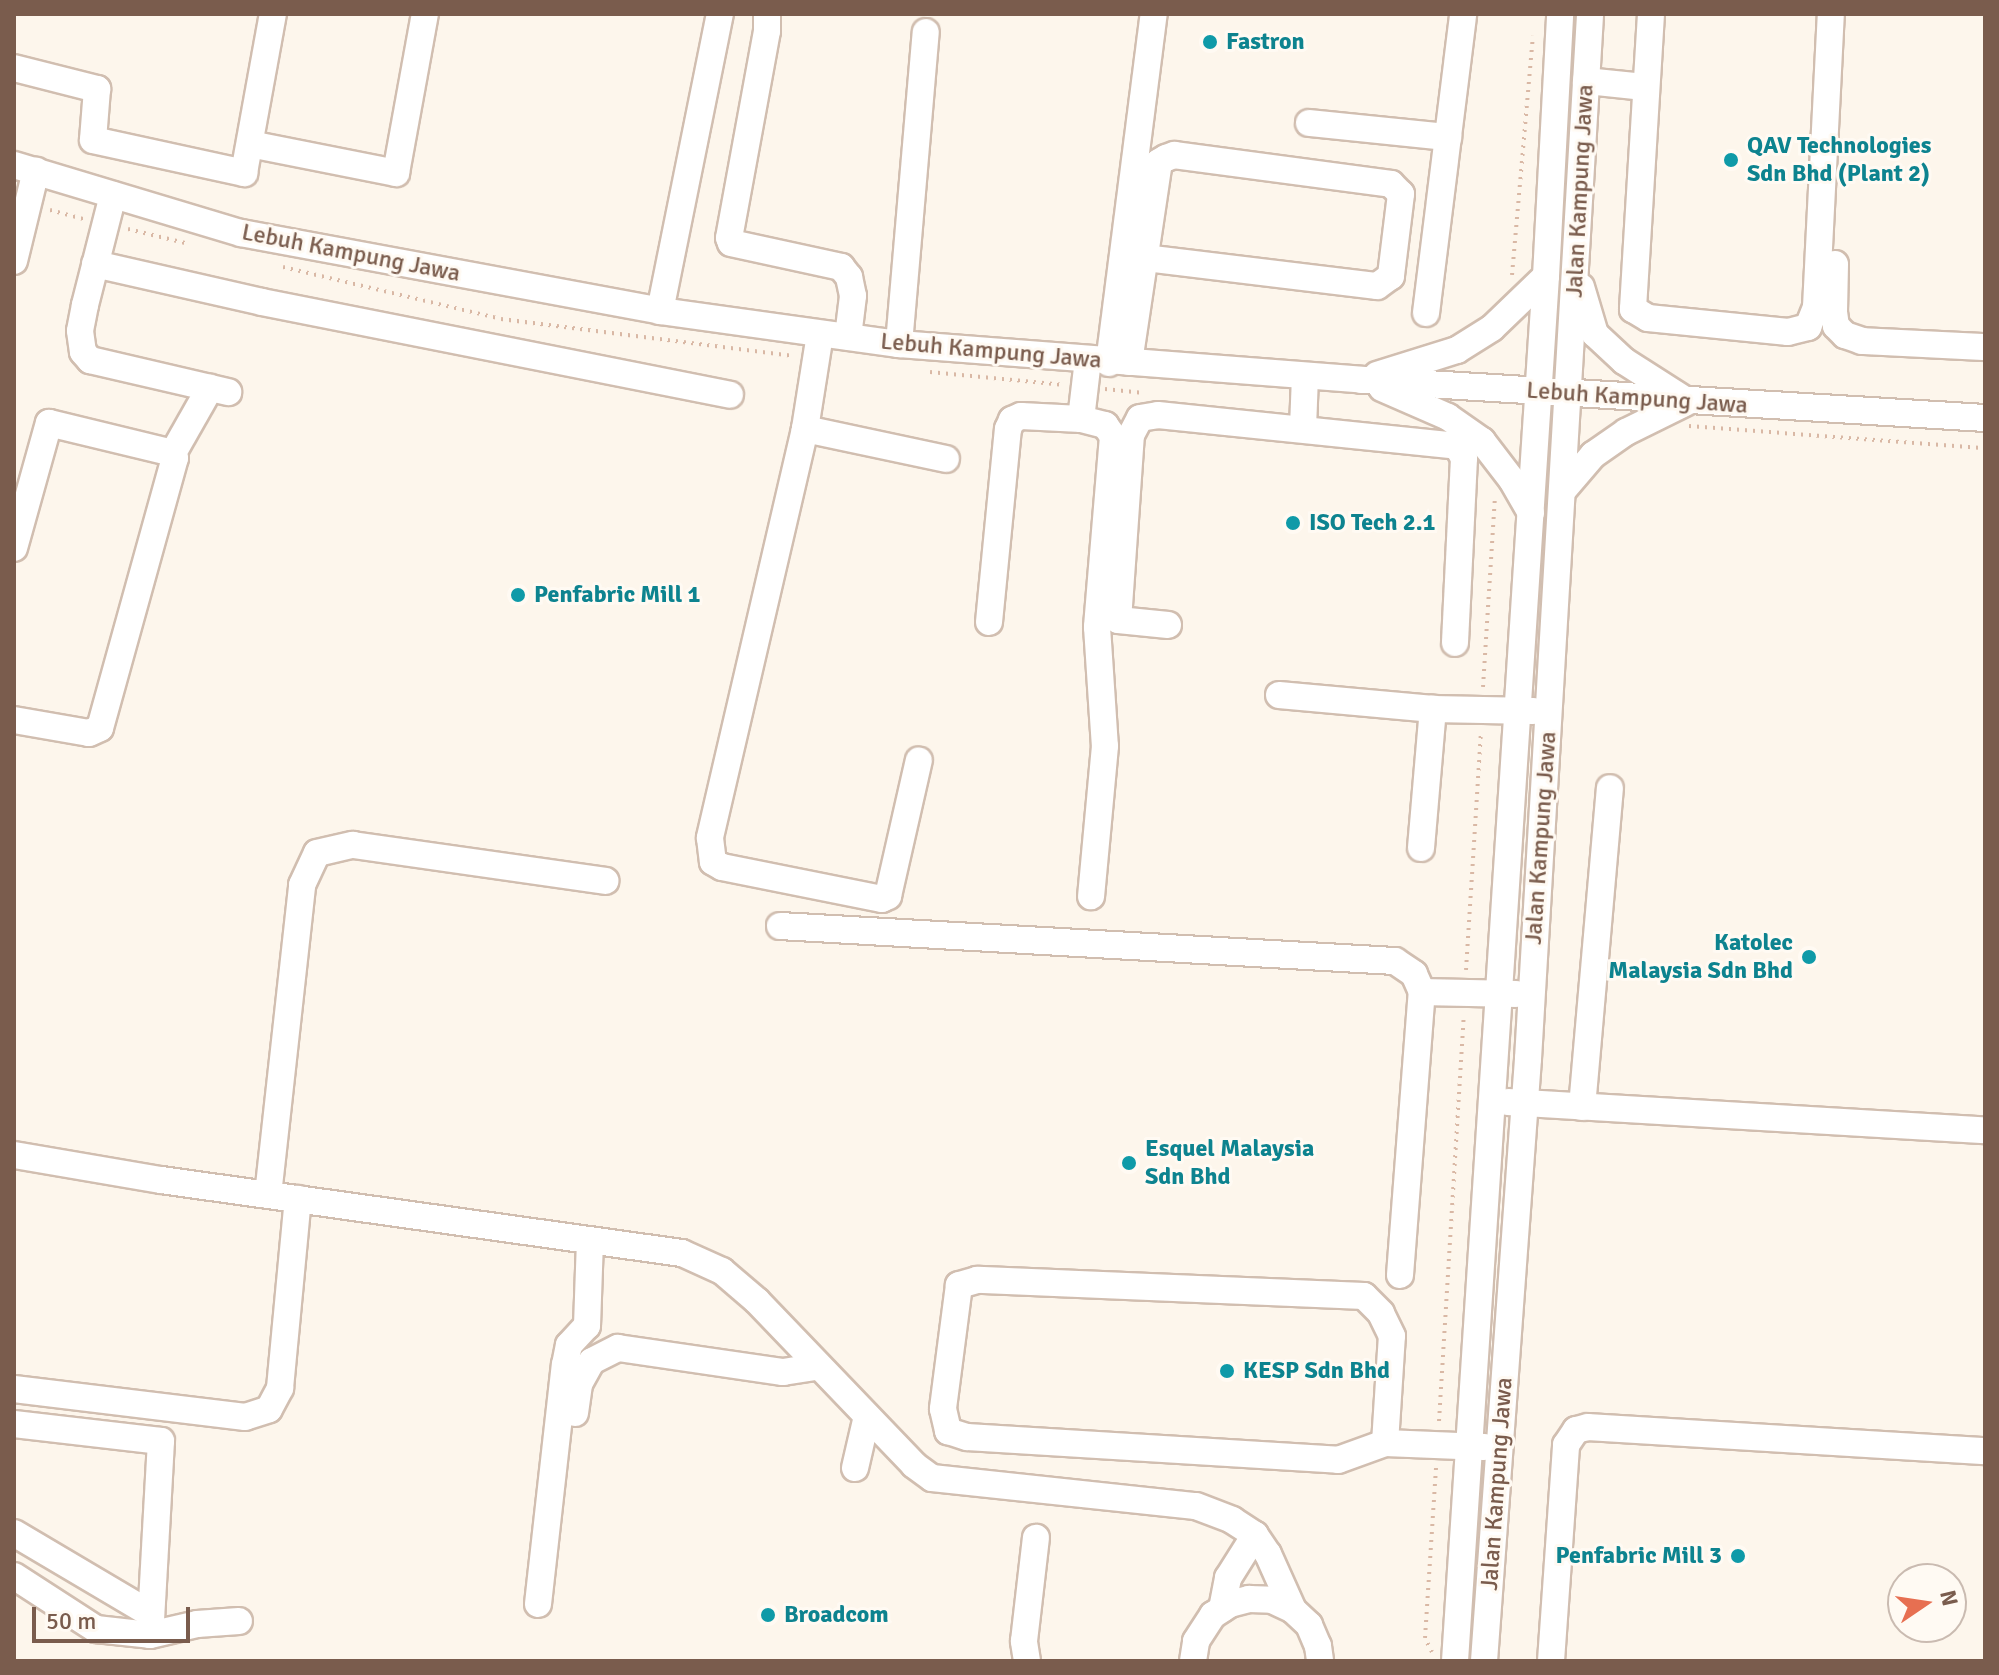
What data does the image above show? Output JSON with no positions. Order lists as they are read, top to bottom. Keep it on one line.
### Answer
{"streets":{"street":["Jalan Kampung Jawa","Lebuh Kampung Jawa"]},"crossings":[["Jalan Kampung Jawa","Lebuh Kampung Jawa"]],"places":["Fastron","QAV Technologies Sdn Bhd (Plant 2)","ISO Tech 2.1","Penfabric Mill 1","Katolec Malaysia Sdn Bhd","Esquel Malaysia Sdn Bhd","KESP Sdn Bhd","Penfabric Mill 3","Broadcom"],"scale_bar":"50 m","north":"right"}
